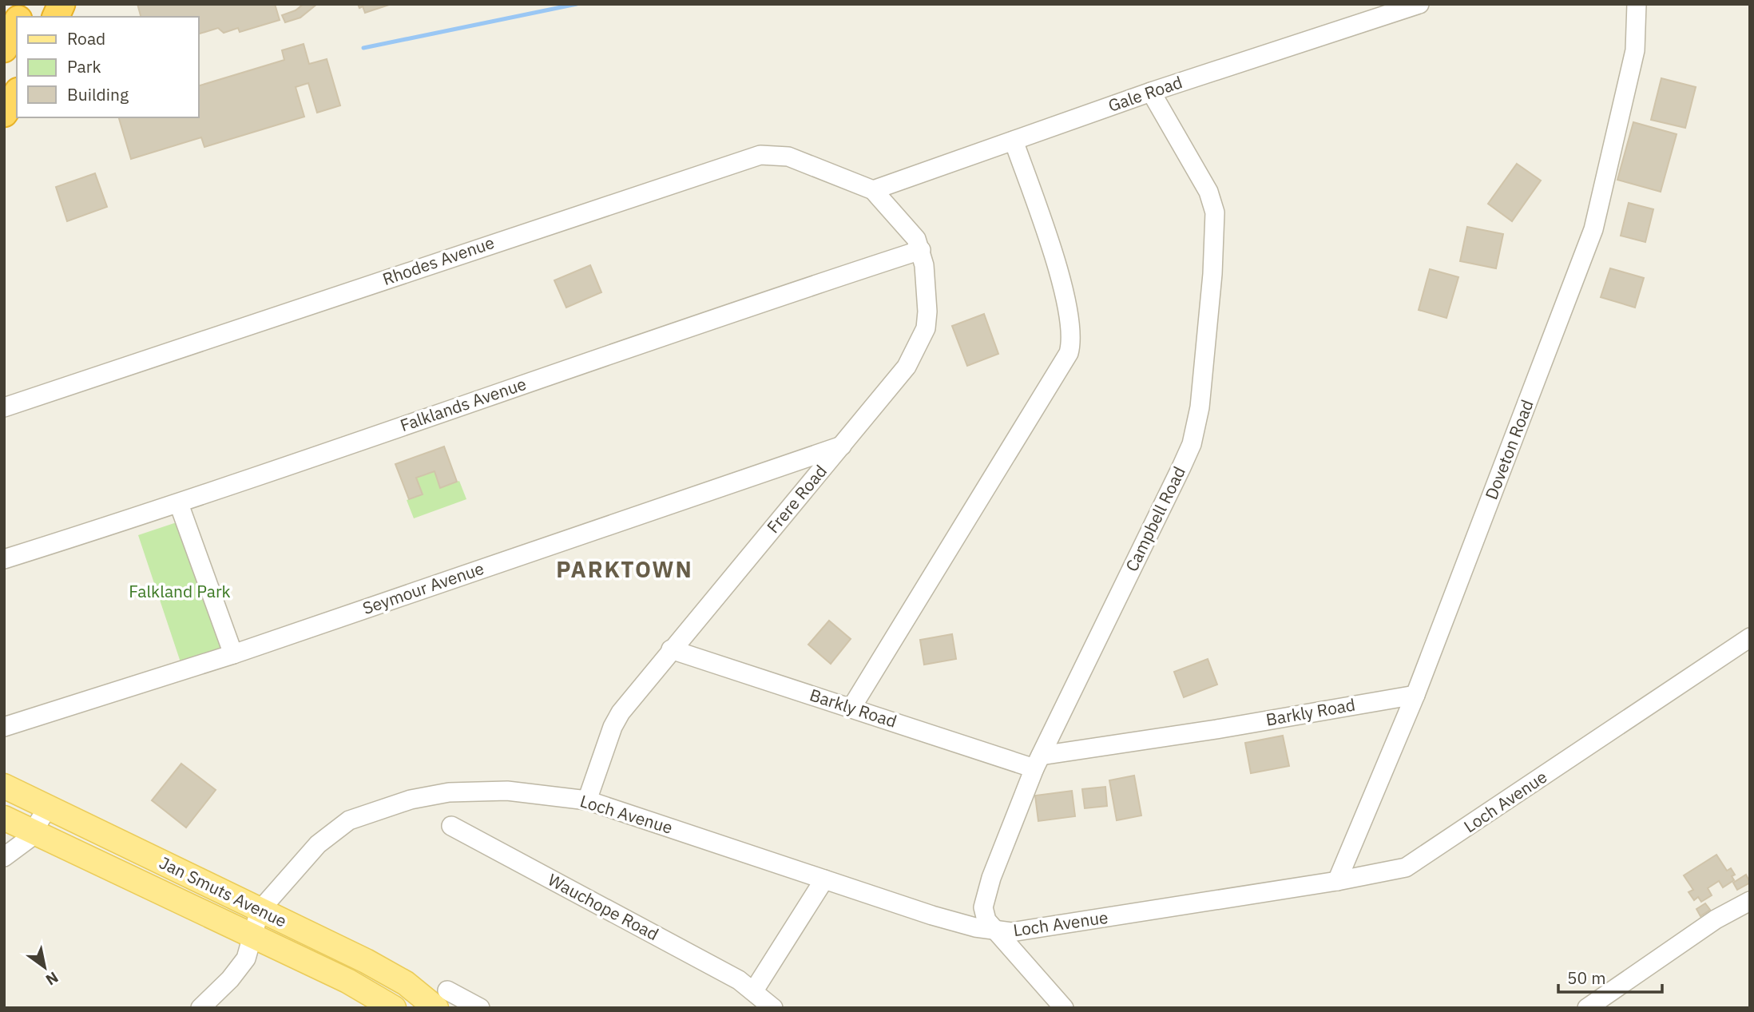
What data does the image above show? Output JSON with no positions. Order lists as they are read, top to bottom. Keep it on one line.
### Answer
{"streets":{"main road":["Jan Smuts Avenue"],"street":["Gale Road","Rhodes Avenue","Falklands Avenue","Doveton Road","Frere Road","Campbell Road","Seymour Avenue","Barkly Road","Loch Avenue","Wauchope Road"]},"crossings":[["Gale Road","Rhodes Avenue"],["Gale Road","Frere Road"],["Gale Road","Campbell Road"],["Rhodes Avenue","Frere Road"],["Falklands Avenue","Frere Road"],["Doveton Road","Barkly Road"],["Doveton Road","Loch Avenue"],["Frere Road","Seymour Avenue"],["Frere Road","Barkly Road"],["Frere Road","Loch Avenue"],["Campbell Road","Barkly Road"],["Campbell Road","Loch Avenue"],["Loch Avenue","Jan Smuts Avenue"]],"districts":["PARKTOWN"],"parks":["Falkland Park"],"legend":["Road","Park","Building"],"scale_bar":"50 m","north":"bottom right"}
